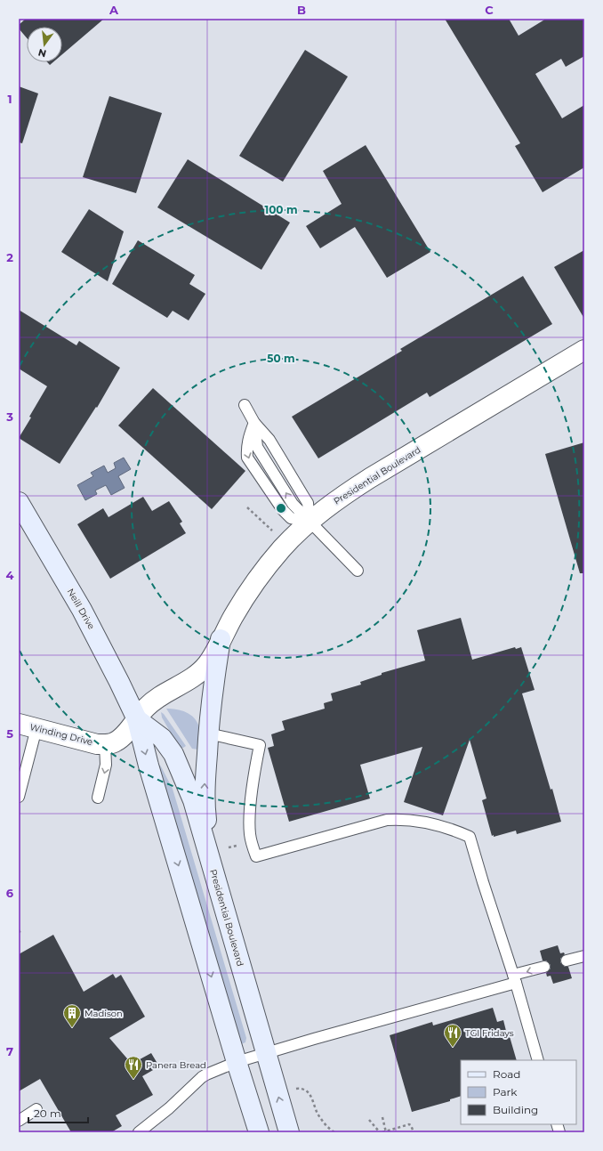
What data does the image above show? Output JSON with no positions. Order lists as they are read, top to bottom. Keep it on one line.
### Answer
{"streets":{"main road":["Presidential Boulevard","Neill Drive"],"street":["Winding Drive"]},"crossings":[["Presidential Boulevard","Neill Drive"],["Presidential Boulevard","Winding Drive"],["Neill Drive","Winding Drive"]],"places":{"building":["Madison"],"restaurant":["TGI Fridays","Panera Bread"]},"legend":["Road","Park","Building"],"scale_bar":"20 m","north":"bottom","grid":{"columns":["A","B","C"],"rows":["1","2","3","4","5","6","7"]},"rings":["100 m","50 m"]}
